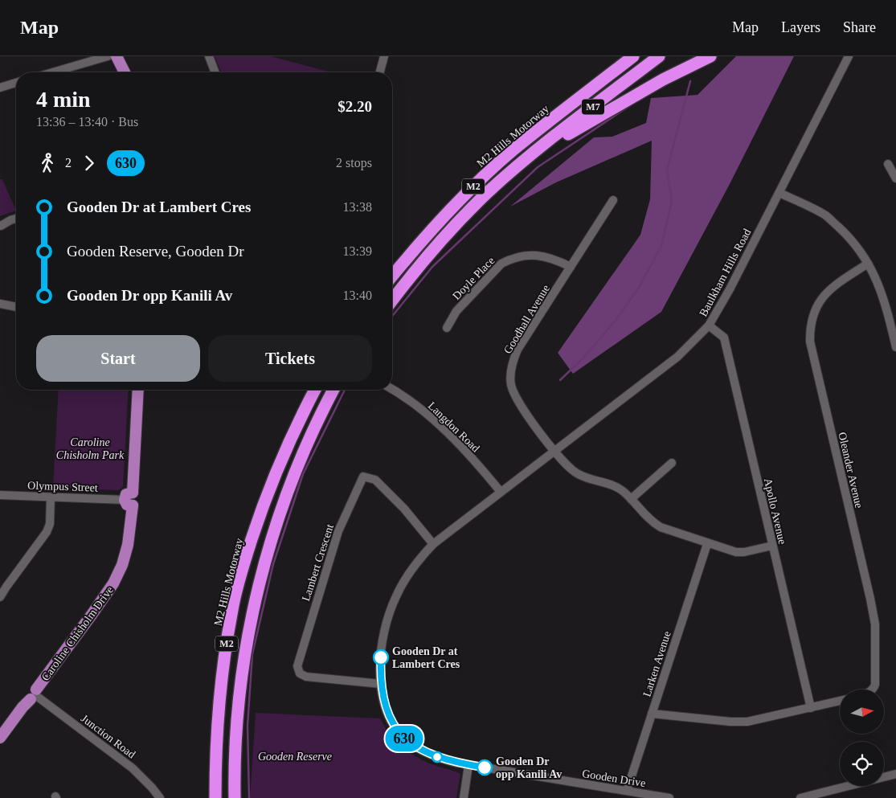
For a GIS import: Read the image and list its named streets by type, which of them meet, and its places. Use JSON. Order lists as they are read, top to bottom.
{
  "streets": {
    "highway": ["M7", "M2 Hills Motorway", "M2"],
    "main road": ["Caroline Chisholm Drive"],
    "street": [
      "Baulkham Hills Road",
      "Doyle Place",
      "Goodhall Avenue",
      "Langdon Road",
      "Oleander Avenue",
      "Olympus Street",
      "Apollo Avenue",
      "Lambert Crescent",
      "Larken Avenue",
      "Junction Road",
      "Gooden Drive"
    ]
  },
  "crossings": [
    ["M7", "M2"],
    ["Baulkham Hills Road", "Goodhall Avenue"],
    ["Baulkham Hills Road", "Langdon Road"],
    ["Baulkham Hills Road", "Apollo Avenue"],
    ["Baulkham Hills Road", "Gooden Drive"],
    ["Doyle Place", "Goodhall Avenue"],
    ["Goodhall Avenue", "Apollo Avenue"],
    ["Goodhall Avenue", "Larken Avenue"],
    ["Langdon Road", "Gooden Drive"],
    ["Olympus Street", "Caroline Chisholm Drive"],
    ["Lambert Crescent", "Gooden Drive"],
    ["Caroline Chisholm Drive", "Junction Road"],
    ["Larken Avenue", "Gooden Drive"]
  ],
  "parks": ["Caroline Chisholm Park", "Gooden Reserve"],
  "places": ["Gooden Dr at Lambert Cres", "Gooden Dr opp Kanili Av"],
  "lines": ["bus line 630"],
  "north": "right",
  "page": {
    "header": "Map",
    "nav": ["Map", "Layers", "Share"],
    "on_map": "630",
    "heading": ["4 min", "13:36 – 13:40 · Bus", "$2.20"],
    "legs": ["2", "630", "2 stops"],
    "list": [
      {
        "name": "Gooden Dr at Lambert Cres",
        "value": "13:38"
      },
      {
        "name": "Gooden Reserve, Gooden Dr",
        "value": "13:39"
      },
      {
        "name": "Gooden Dr opp Kanili Av",
        "value": "13:40"
      }
    ],
    "buttons": ["Start", "Tickets"]
  }
}
